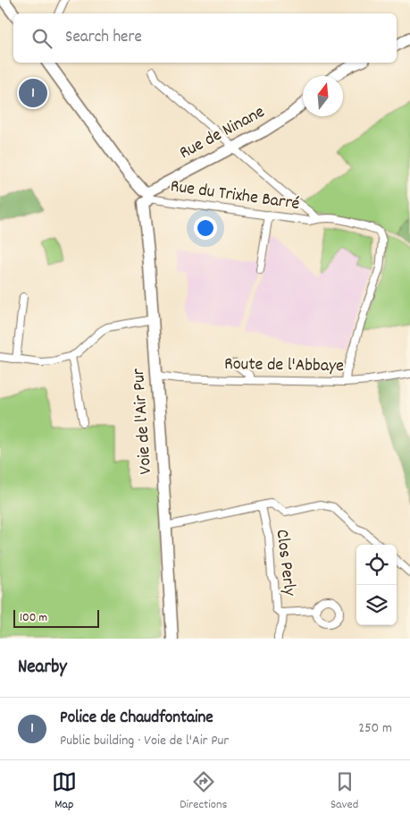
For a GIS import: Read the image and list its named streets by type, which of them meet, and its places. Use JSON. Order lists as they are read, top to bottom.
{
  "streets": {
    "main road": ["Voie de l'Air Pur"],
    "street": [
      "Rue de Ninane",
      "Rue du Trixhe Barré",
      "Route de l'Abbaye",
      "Clos Perly"
    ]
  },
  "crossings": [
    ["Rue de Ninane", "Rue du Trixhe Barré"],
    ["Rue de Ninane", "Voie de l'Air Pur"],
    ["Rue du Trixhe Barré", "Route de l'Abbaye"],
    ["Rue du Trixhe Barré", "Voie de l'Air Pur"],
    ["Route de l'Abbaye", "Voie de l'Air Pur"],
    ["Voie de l'Air Pur", "Clos Perly"]
  ],
  "scale_bar": "100 m",
  "north": "top",
  "page": {
    "search": "Search here",
    "pins": "1",
    "scale": "100 m",
    "heading": "Nearby",
    "list": [
      {
        "mark": "1",
        "name": "Police de Chaudfontaine",
        "note": "Public building · Voie de l'Air Pur",
        "value": "250 m"
      }
    ],
    "nav": ["Map", "Directions", "Saved"]
  }
}
